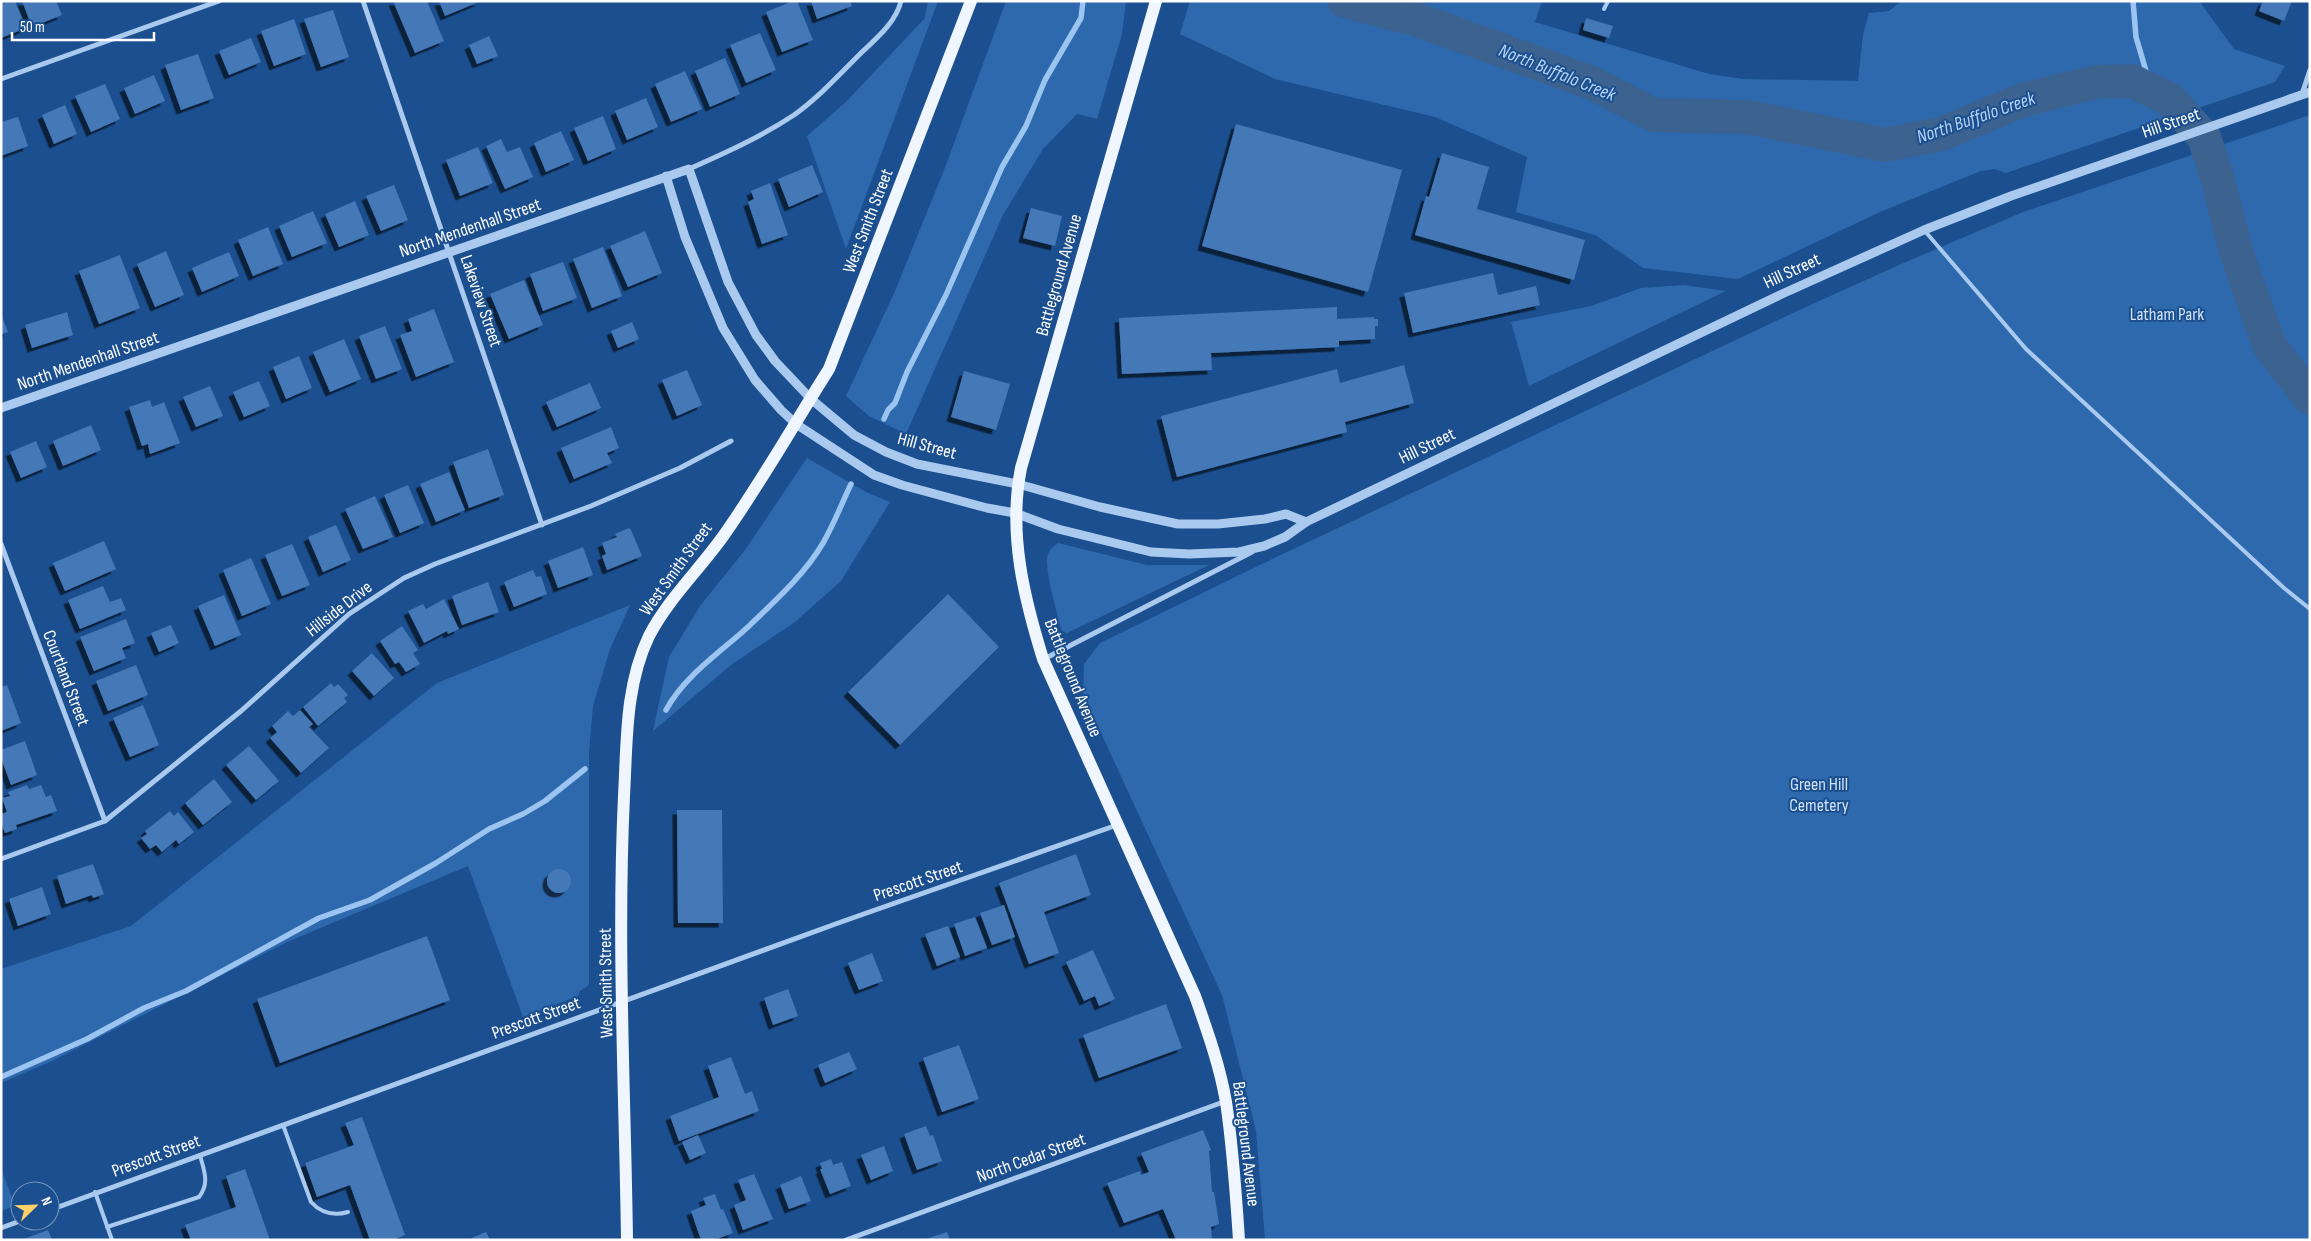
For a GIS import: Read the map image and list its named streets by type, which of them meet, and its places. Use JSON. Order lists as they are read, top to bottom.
{
  "streets": {
    "main road": ["West Smith Street", "Battleground Avenue"],
    "street": [
      "Hill Street",
      "North Mendenhall Street",
      "Lakeview Street",
      "Hillside Drive",
      "Courtland Street",
      "Prescott Street",
      "North Cedar Street"
    ]
  },
  "crossings": [
    ["Hill Street", "West Smith Street"],
    ["Hill Street", "North Mendenhall Street"],
    ["Hill Street", "Battleground Avenue"],
    ["West Smith Street", "Prescott Street"],
    ["North Mendenhall Street", "Lakeview Street"],
    ["Battleground Avenue", "Prescott Street"],
    ["Battleground Avenue", "North Cedar Street"],
    ["Lakeview Street", "Hillside Drive"],
    ["Hillside Drive", "Courtland Street"]
  ],
  "water": ["North Buffalo Creek"],
  "parks": ["Latham Park", "Green Hill Cemetery"],
  "scale_bar": "50 m",
  "north": "top right"
}
